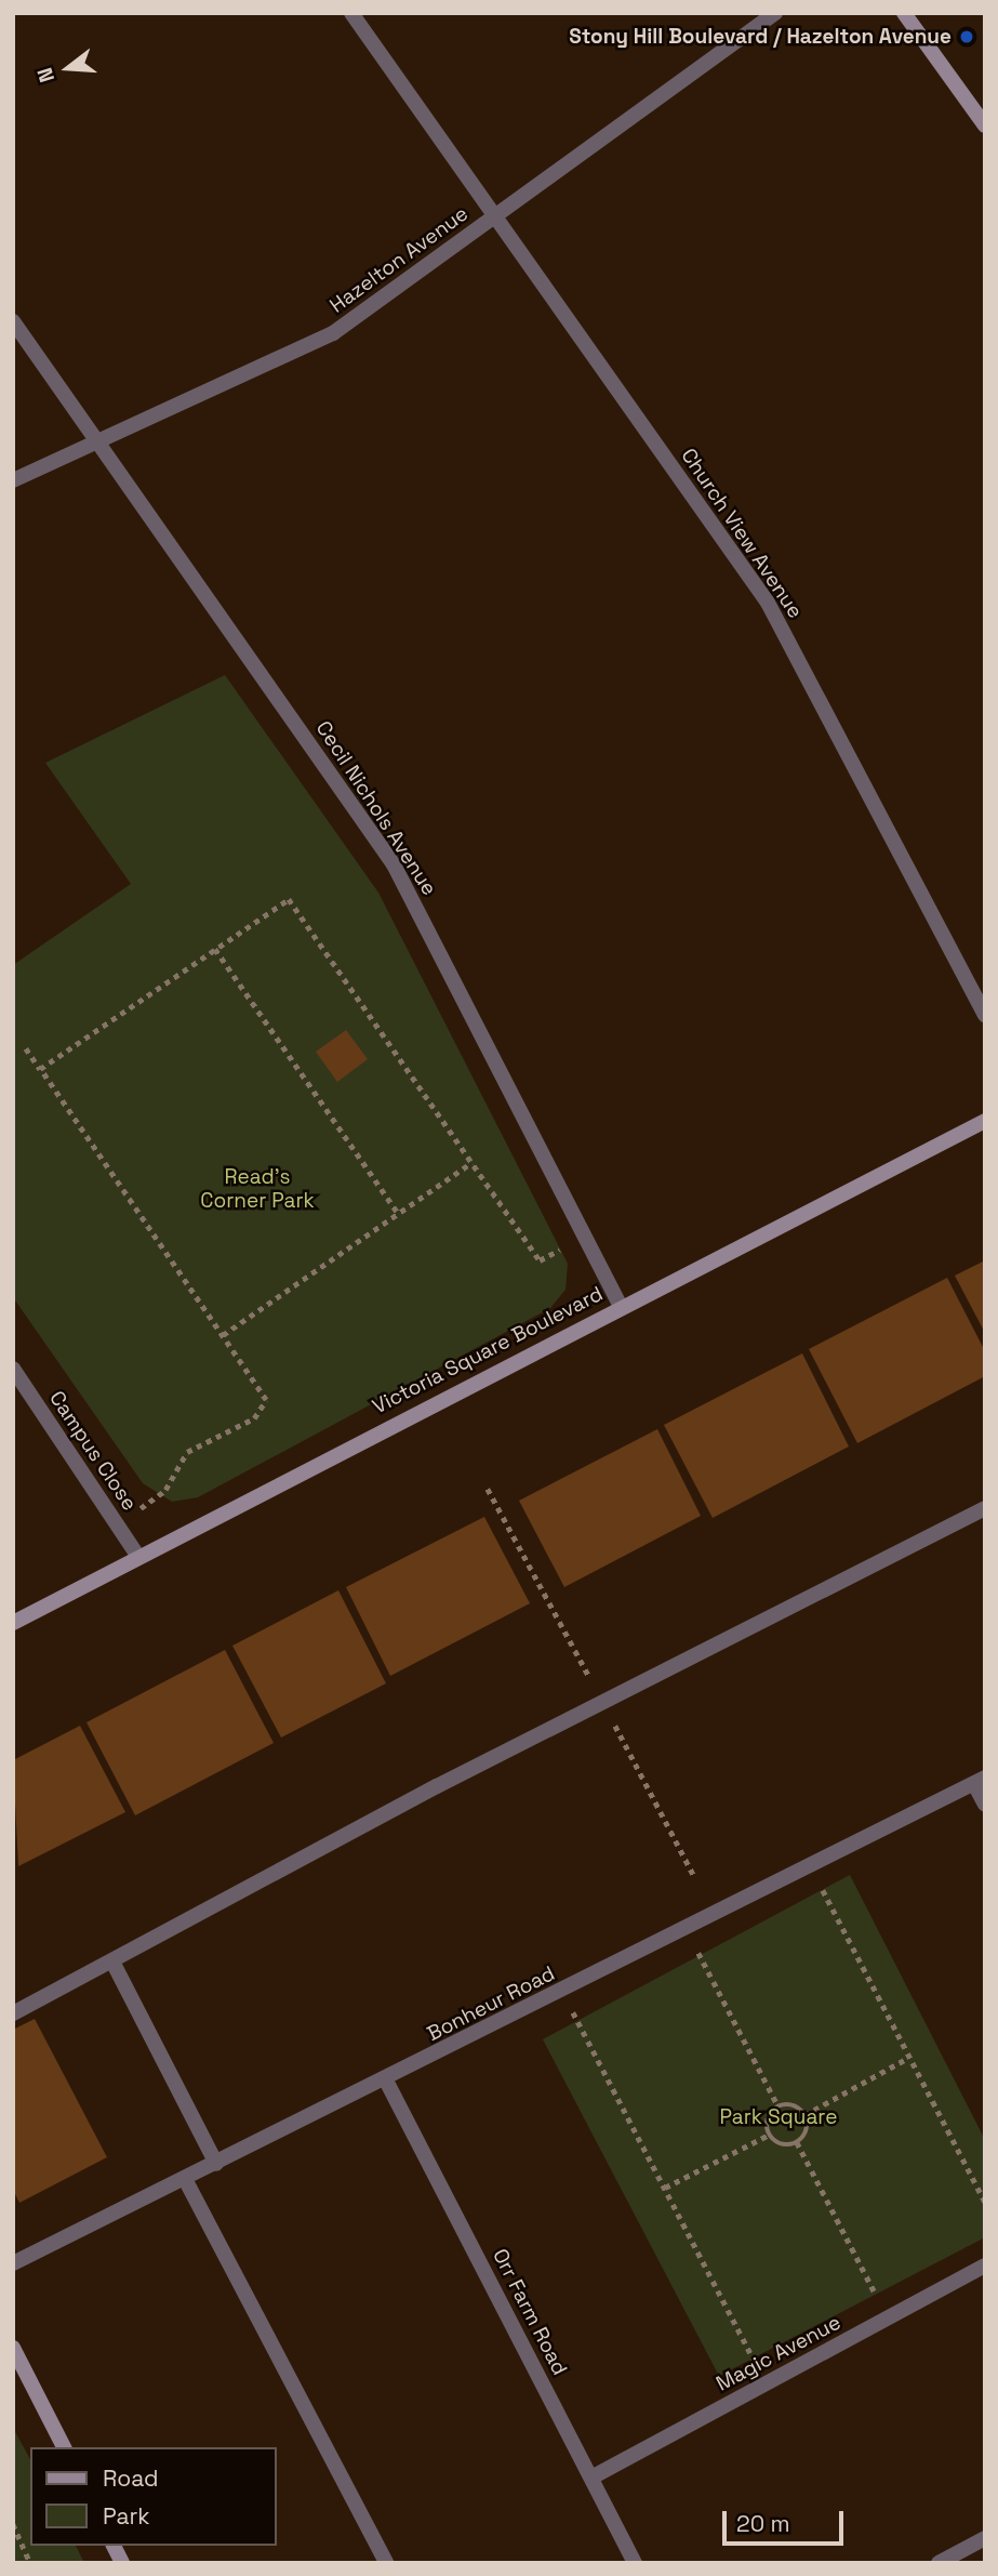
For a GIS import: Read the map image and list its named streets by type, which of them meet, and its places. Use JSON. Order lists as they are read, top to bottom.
{
  "streets": {
    "street": [
      "Hazelton Avenue",
      "Church View Avenue",
      "Cecil Nichols Avenue",
      "Victoria Square Boulevard",
      "Campus Close",
      "Bonheur Road",
      "Orr Farm Road",
      "Magic Avenue"
    ]
  },
  "crossings": [
    ["Hazelton Avenue", "Church View Avenue"],
    ["Hazelton Avenue", "Cecil Nichols Avenue"],
    ["Cecil Nichols Avenue", "Victoria Square Boulevard"],
    ["Victoria Square Boulevard", "Campus Close"],
    ["Bonheur Road", "Orr Farm Road"],
    ["Orr Farm Road", "Magic Avenue"]
  ],
  "parks": ["Read's Corner Park", "Park Square"],
  "places": ["Stony Hill Boulevard / Hazelton Avenue"],
  "legend": ["Road", "Park"],
  "scale_bar": "20 m",
  "north": "left"
}
